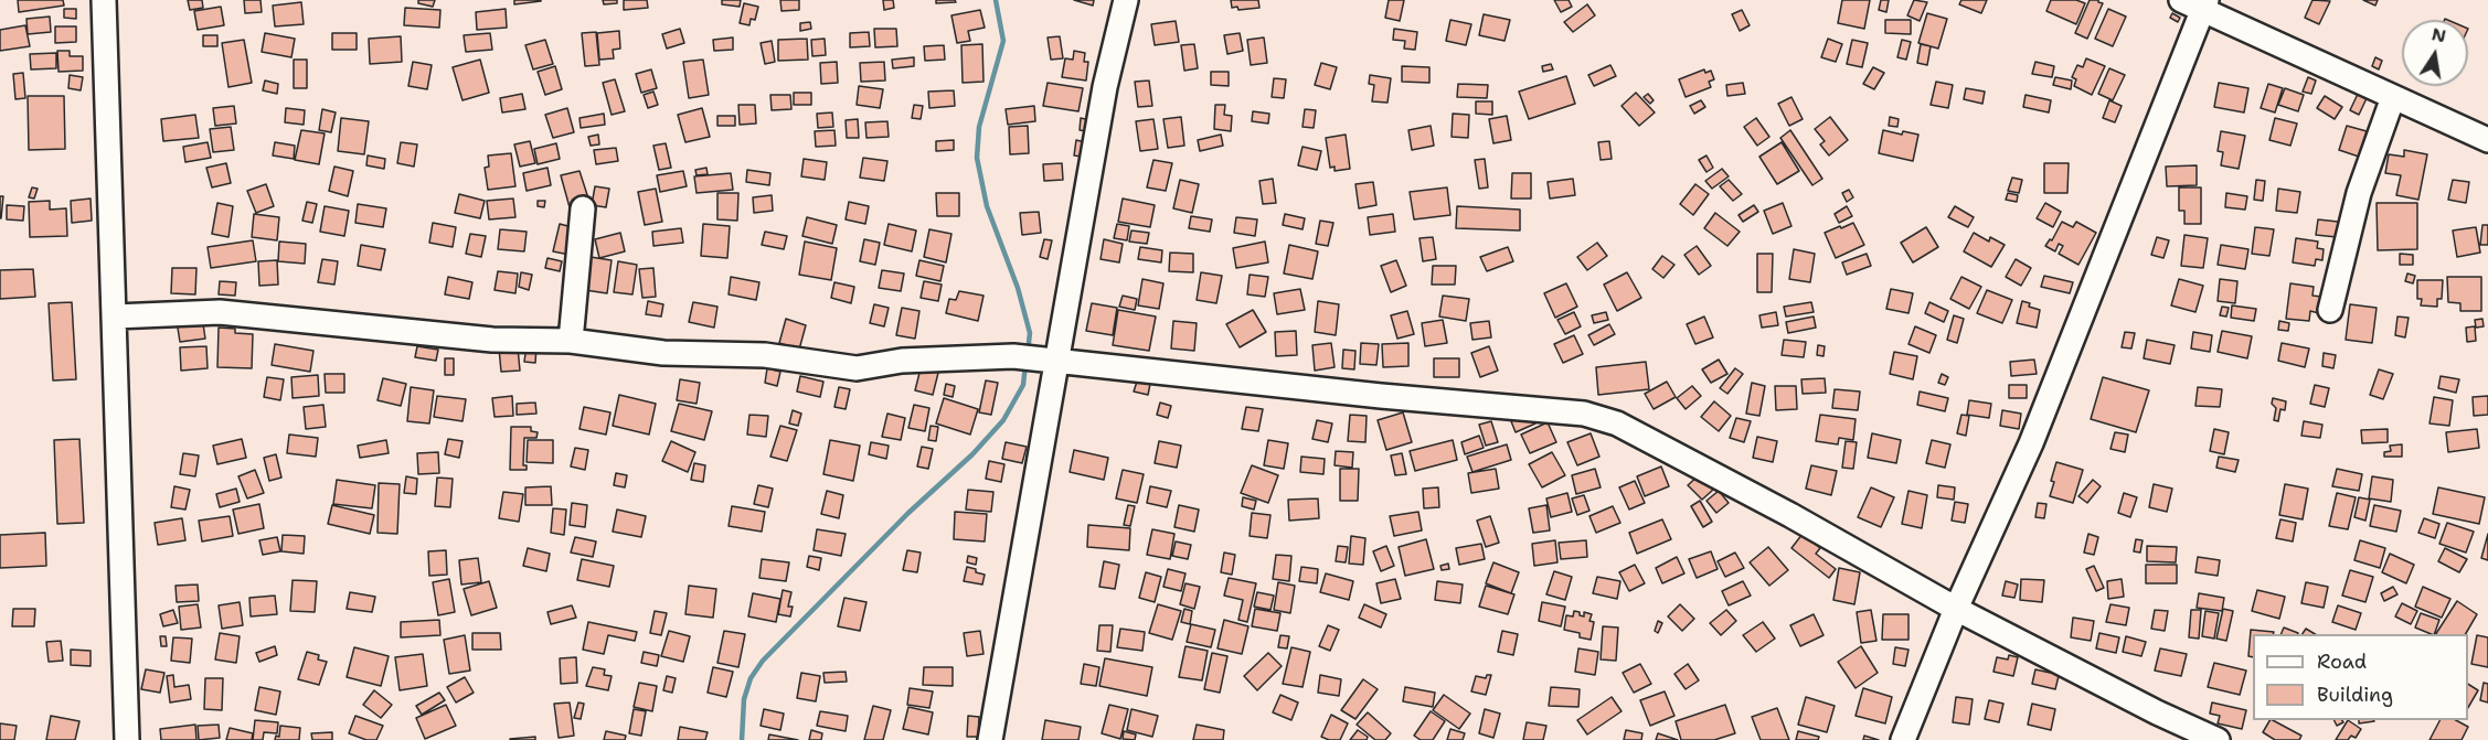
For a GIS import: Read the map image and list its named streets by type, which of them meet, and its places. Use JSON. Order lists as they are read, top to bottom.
{
  "legend": ["Road", "Building"],
  "north": "top"
}
